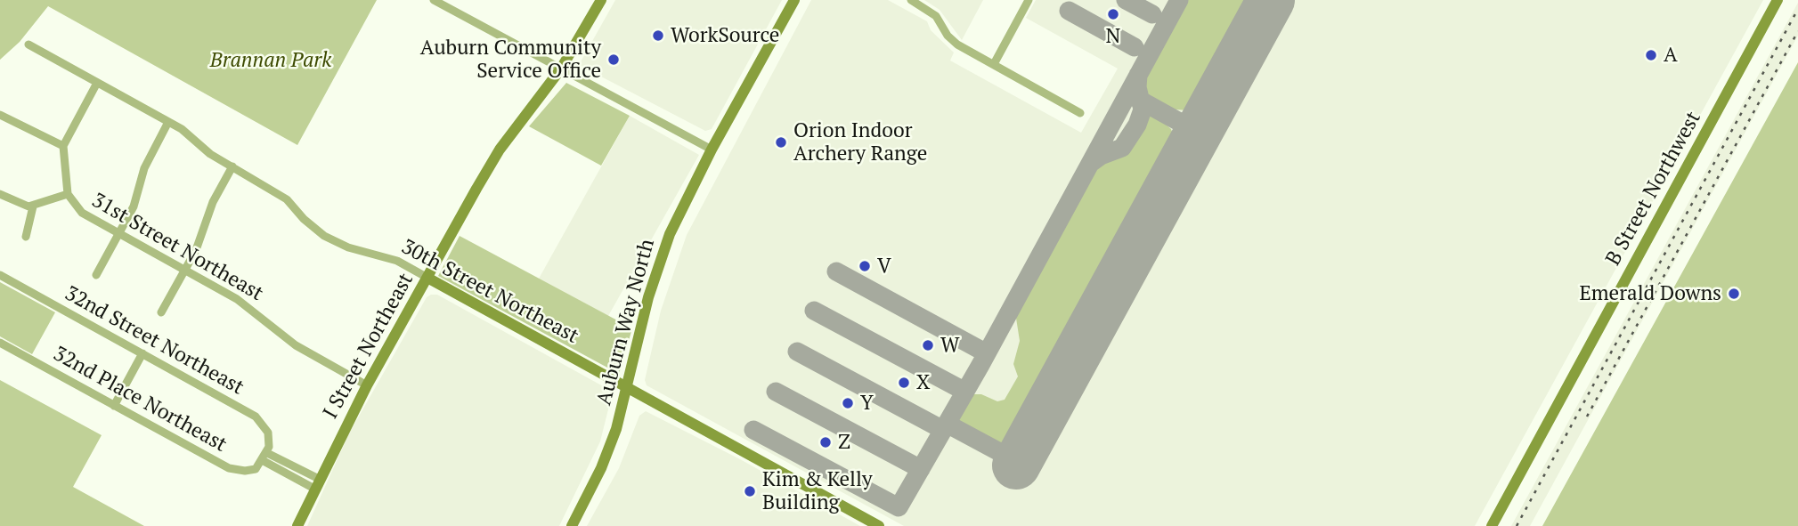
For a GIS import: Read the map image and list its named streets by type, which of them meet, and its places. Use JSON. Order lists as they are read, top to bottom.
{
  "streets": {
    "street": [
      "B Street Northwest",
      "31st Street Northeast",
      "30th Street Northeast",
      "Auburn Way North",
      "32nd Street Northeast",
      "I Street Northeast",
      "32nd Place Northeast"
    ]
  },
  "crossings": [
    ["31st Street Northeast", "I Street Northeast"],
    ["30th Street Northeast", "Auburn Way North"],
    ["30th Street Northeast", "I Street Northeast"],
    ["32nd Street Northeast", "32nd Place Northeast"]
  ],
  "parks": ["Brannan Park"],
  "places": [
    "N",
    "WorkSource",
    "A",
    "Auburn Community Service Office",
    "Orion Indoor Archery Range",
    "V",
    "Emerald Downs",
    "W",
    "X",
    "Y",
    "Z",
    "Kim & Kelly Building"
  ]
}
